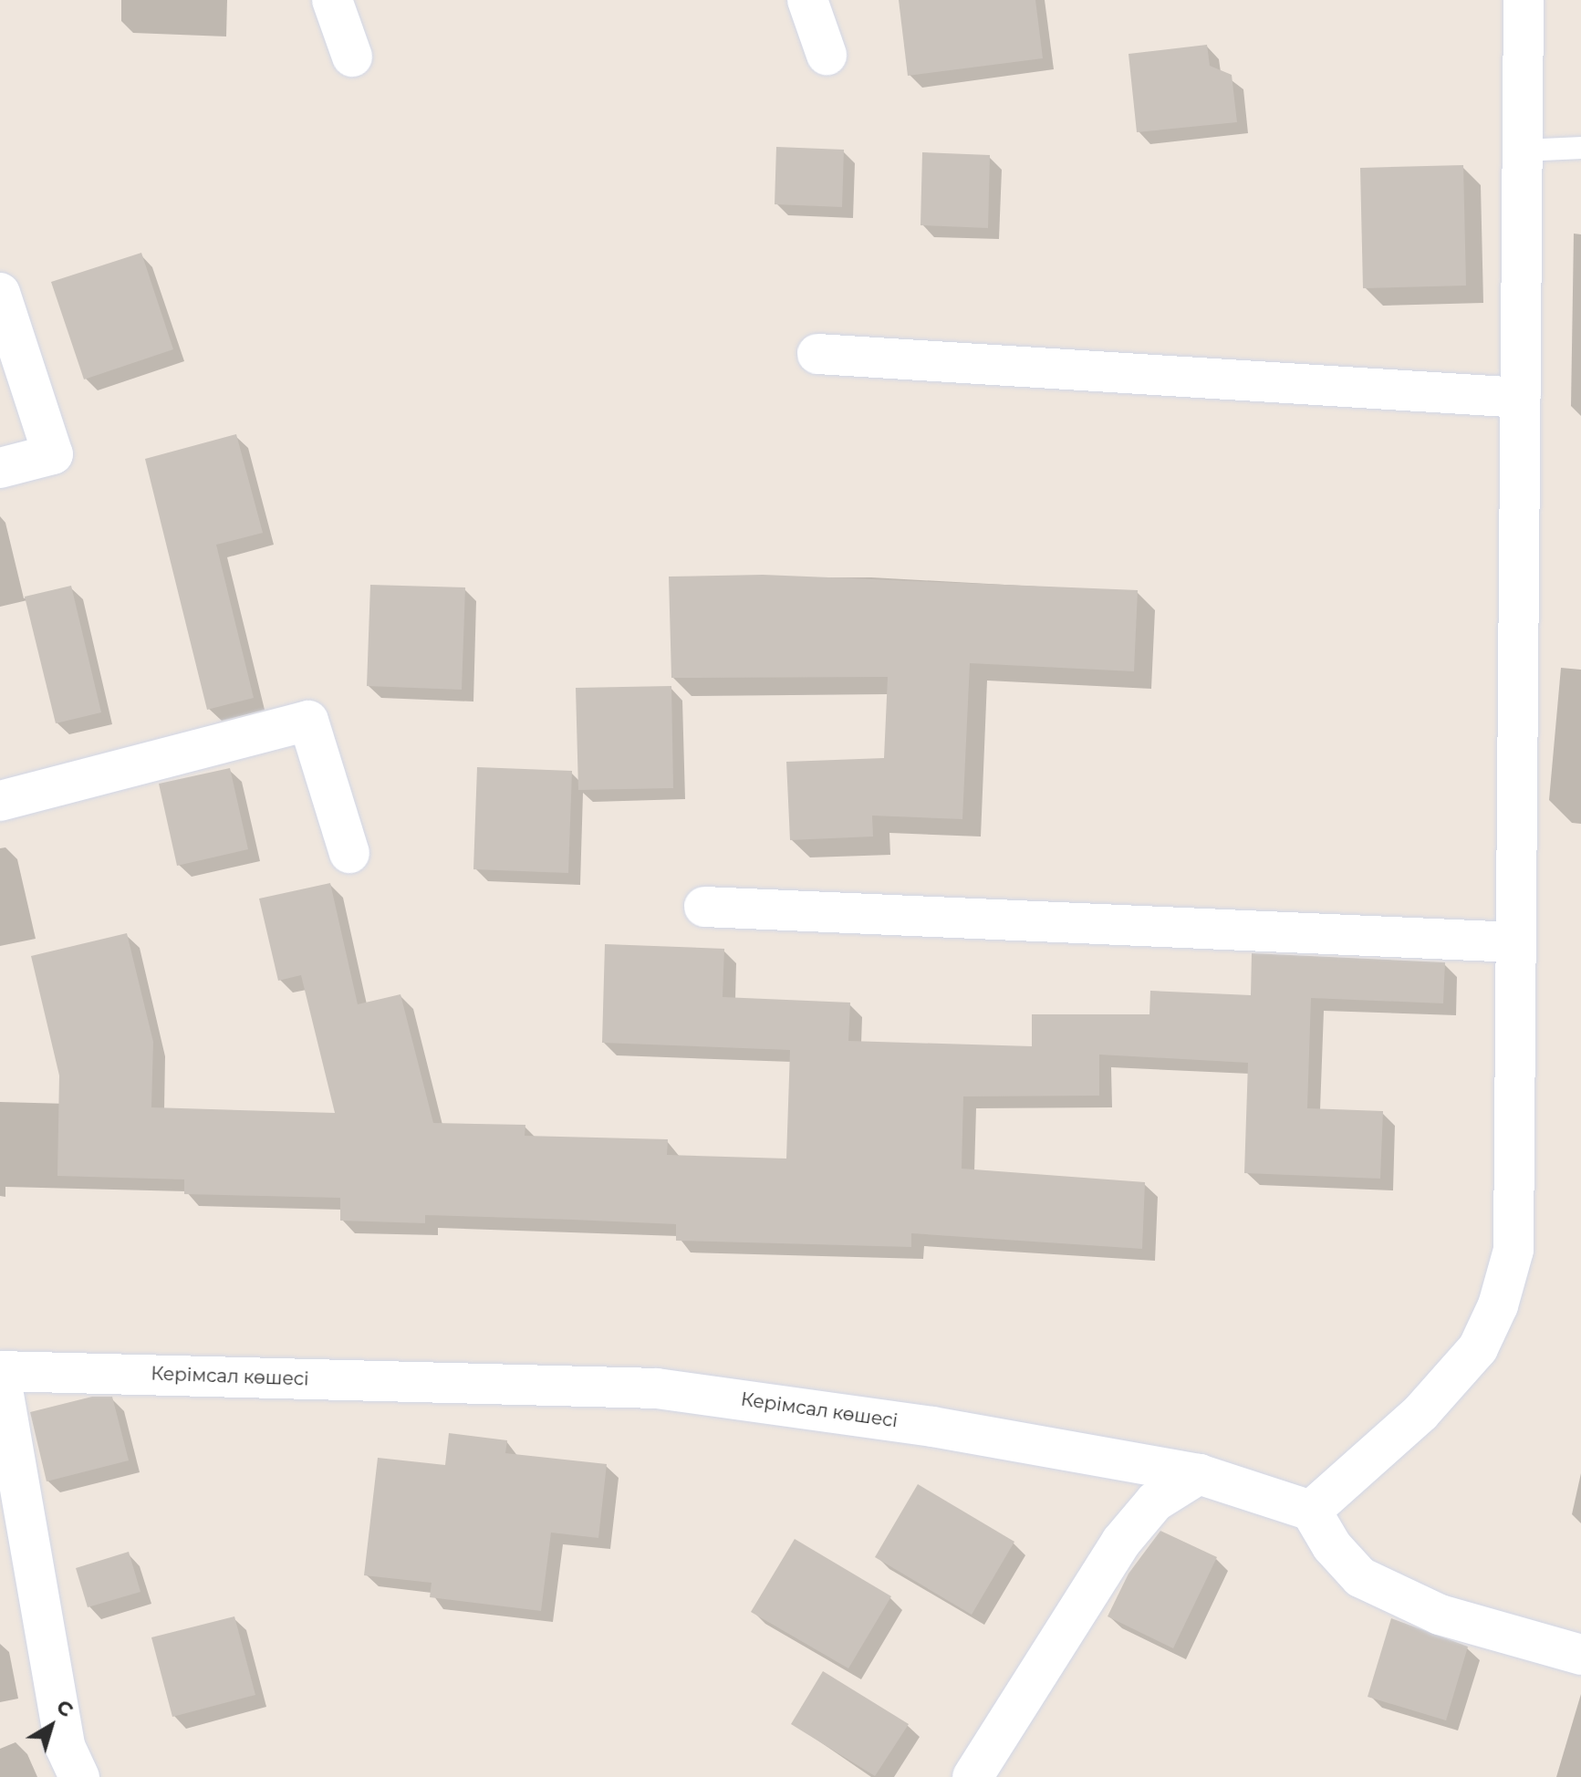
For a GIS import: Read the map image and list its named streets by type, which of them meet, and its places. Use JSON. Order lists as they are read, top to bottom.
{
  "streets": {
    "street": ["Керімсал көшесі"]
  },
  "north": "top right"
}
